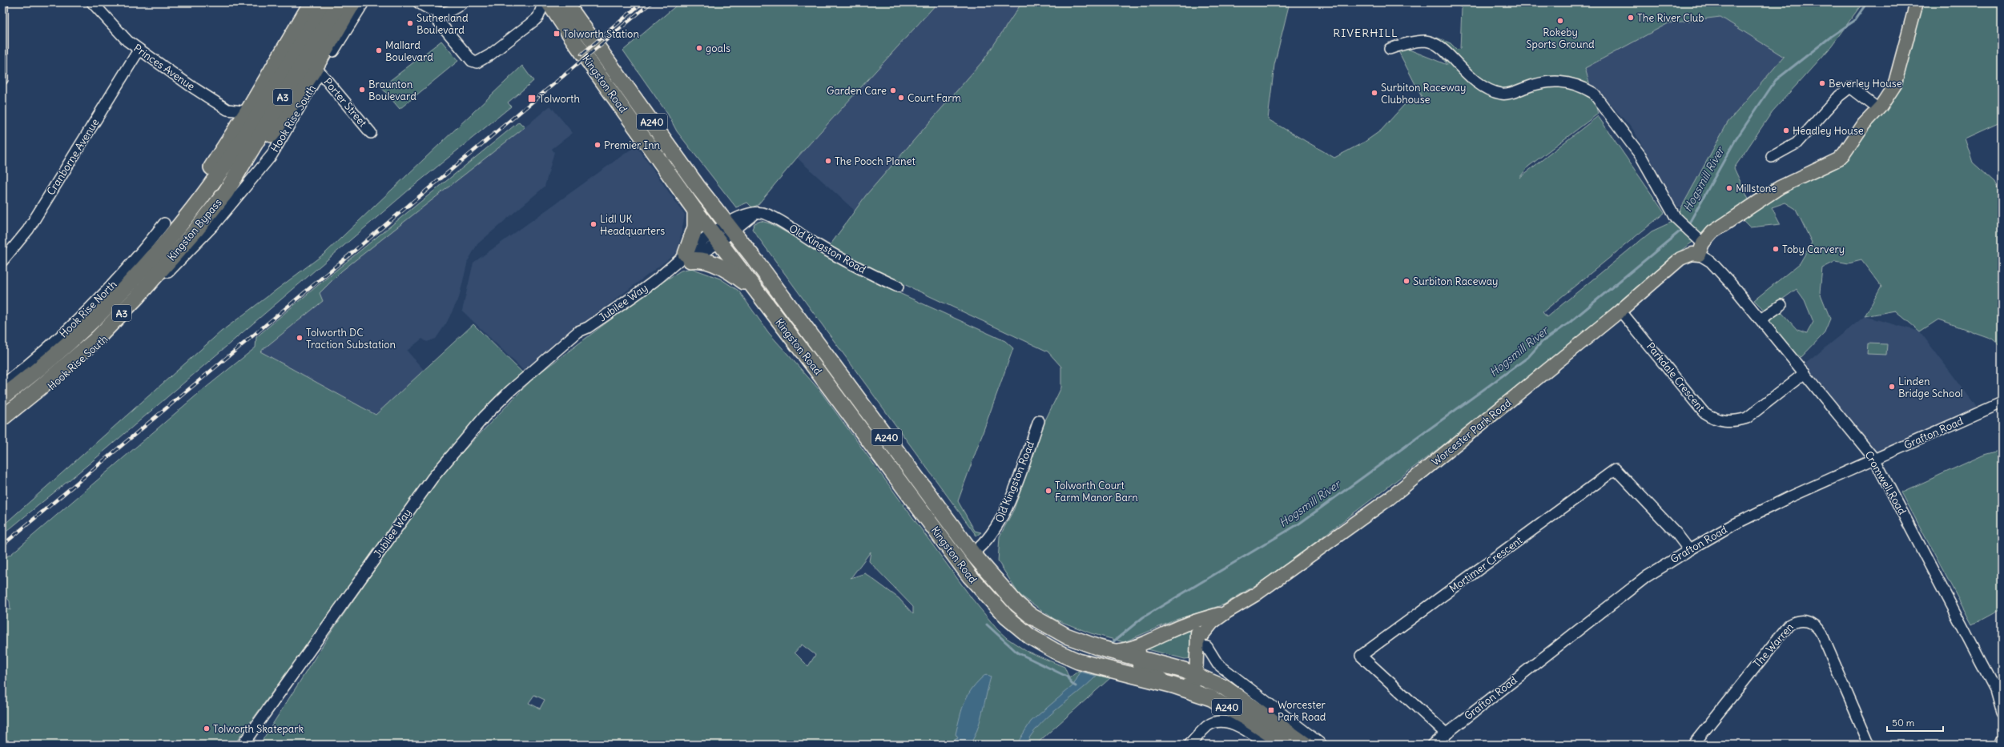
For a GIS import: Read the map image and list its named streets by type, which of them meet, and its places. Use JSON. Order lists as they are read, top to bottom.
{
  "streets": {
    "highway": [
      "Kingston Road",
      "A3",
      "A240",
      "Kingston Bypass"
    ],
    "main road": ["Worcester Park Road"],
    "street": [
      "Princes Avenue",
      "Porter Street",
      "Hook Rise South",
      "Cranborne Avenue",
      "Old Kingston Road",
      "Jubilee Way",
      "Hook Rise North",
      "Parkdale Crescent",
      "Grafton Road",
      "Cromwell Road",
      "Mortimer Crescent",
      "The Warren"
    ]
  },
  "crossings": [
    ["Princes Avenue", "Cranborne Avenue"],
    ["Kingston Road", "A240"],
    ["Kingston Road", "Old Kingston Road"],
    ["Kingston Road", "Jubilee Way"],
    ["Porter Street", "Hook Rise South"],
    ["Old Kingston Road", "Jubilee Way"],
    ["Parkdale Crescent", "Worcester Park Road"],
    ["Parkdale Crescent", "Cromwell Road"],
    ["Worcester Park Road", "Cromwell Road"],
    ["Grafton Road", "Cromwell Road"],
    ["Grafton Road", "Mortimer Crescent"]
  ],
  "districts": ["RIVERHILL"],
  "water": ["Hogsmill River"],
  "places": {
    "other": [
      "The River Club",
      "Rokeby Sports Ground",
      "Sutherland Boulevard",
      "goals",
      "Mallard Boulevard",
      "Beverley House",
      "Braunton Boulevard",
      "Garden Care",
      "Surbiton Raceway Clubhouse",
      "Court Farm",
      "Headley House",
      "Premier Inn",
      "The Pooch Planet",
      "Millstone",
      "Lidl UK Headquarters",
      "Toby Carvery",
      "Surbiton Raceway",
      "Tolworth DC Traction Substation",
      "Linden Bridge School",
      "Tolworth Court Farm Manor Barn",
      "Tolworth Skatepark"
    ],
    "transit": ["Tolworth Station", "Tolworth", "Worcester Park Road"]
  },
  "scale_bar": "50 m"
}
